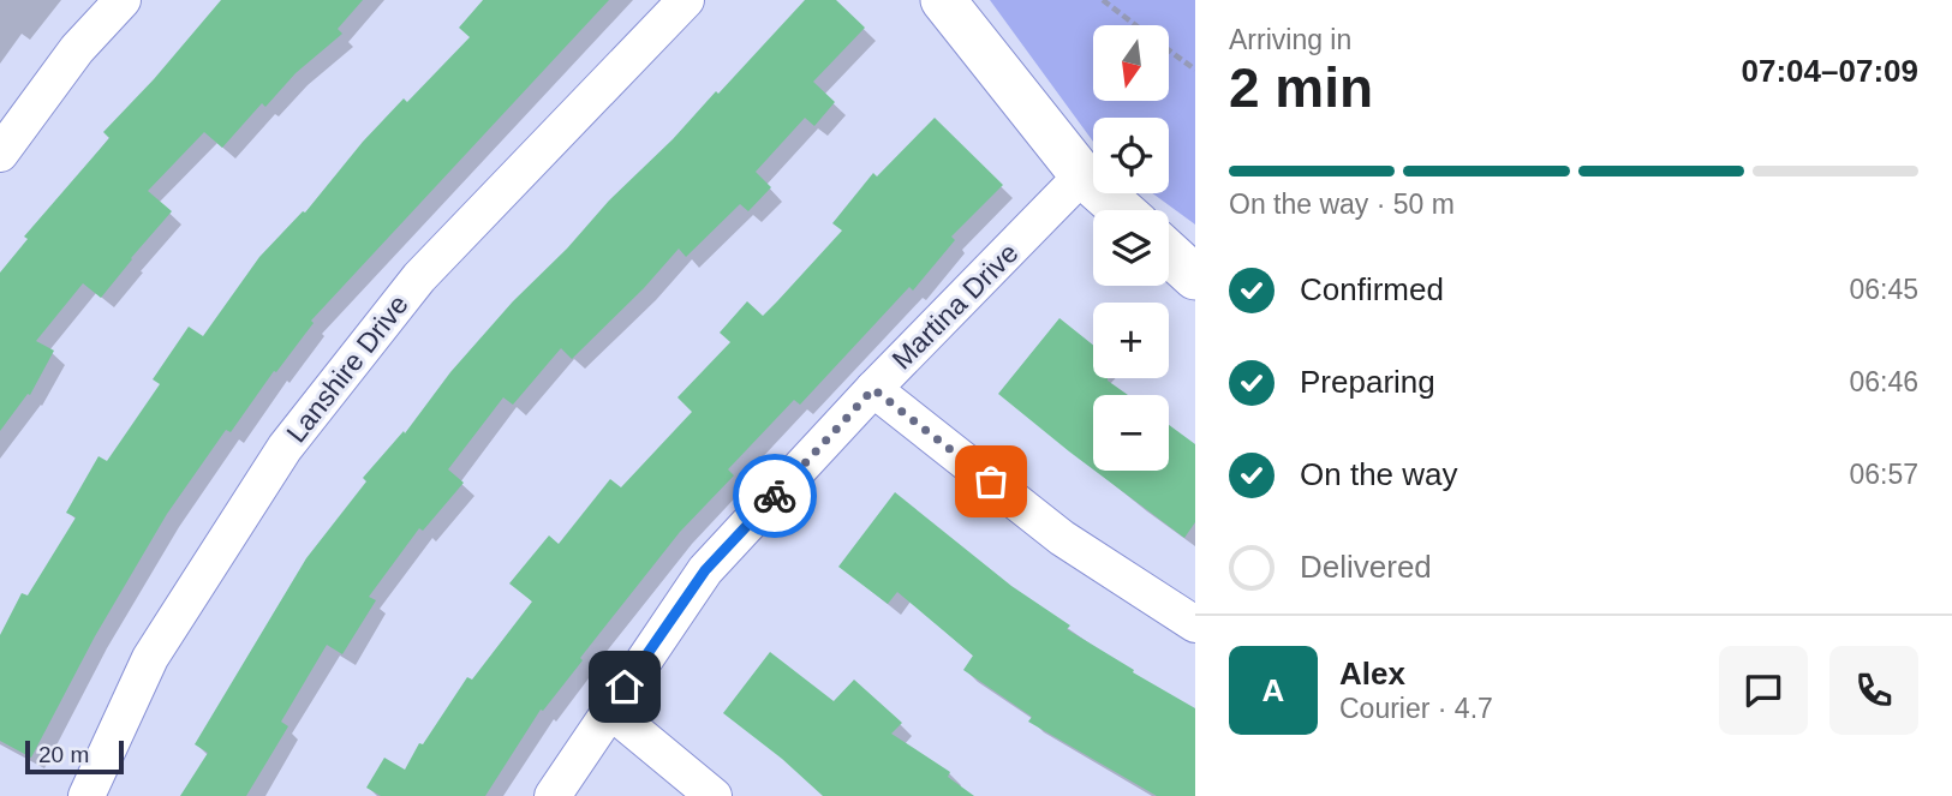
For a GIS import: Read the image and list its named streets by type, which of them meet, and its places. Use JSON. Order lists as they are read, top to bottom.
{
  "streets": {
    "street": ["Martina Drive", "Lanshire Drive"]
  },
  "scale_bar": "20 m",
  "north": "bottom",
  "page": {
    "heading": ["2 min", "Arriving in", "07:04–07:09"],
    "panel": ["Alex", "Courier · 4.7"],
    "map_buttons": ["+", "−"],
    "bar": "On the way · 50 m",
    "list": [
      ["Confirmed", "06:45"],
      ["Preparing", "06:46"],
      ["On the way", "06:57"],
      "Delivered"
    ],
    "round": "A",
    "scale": "20 m"
  }
}
